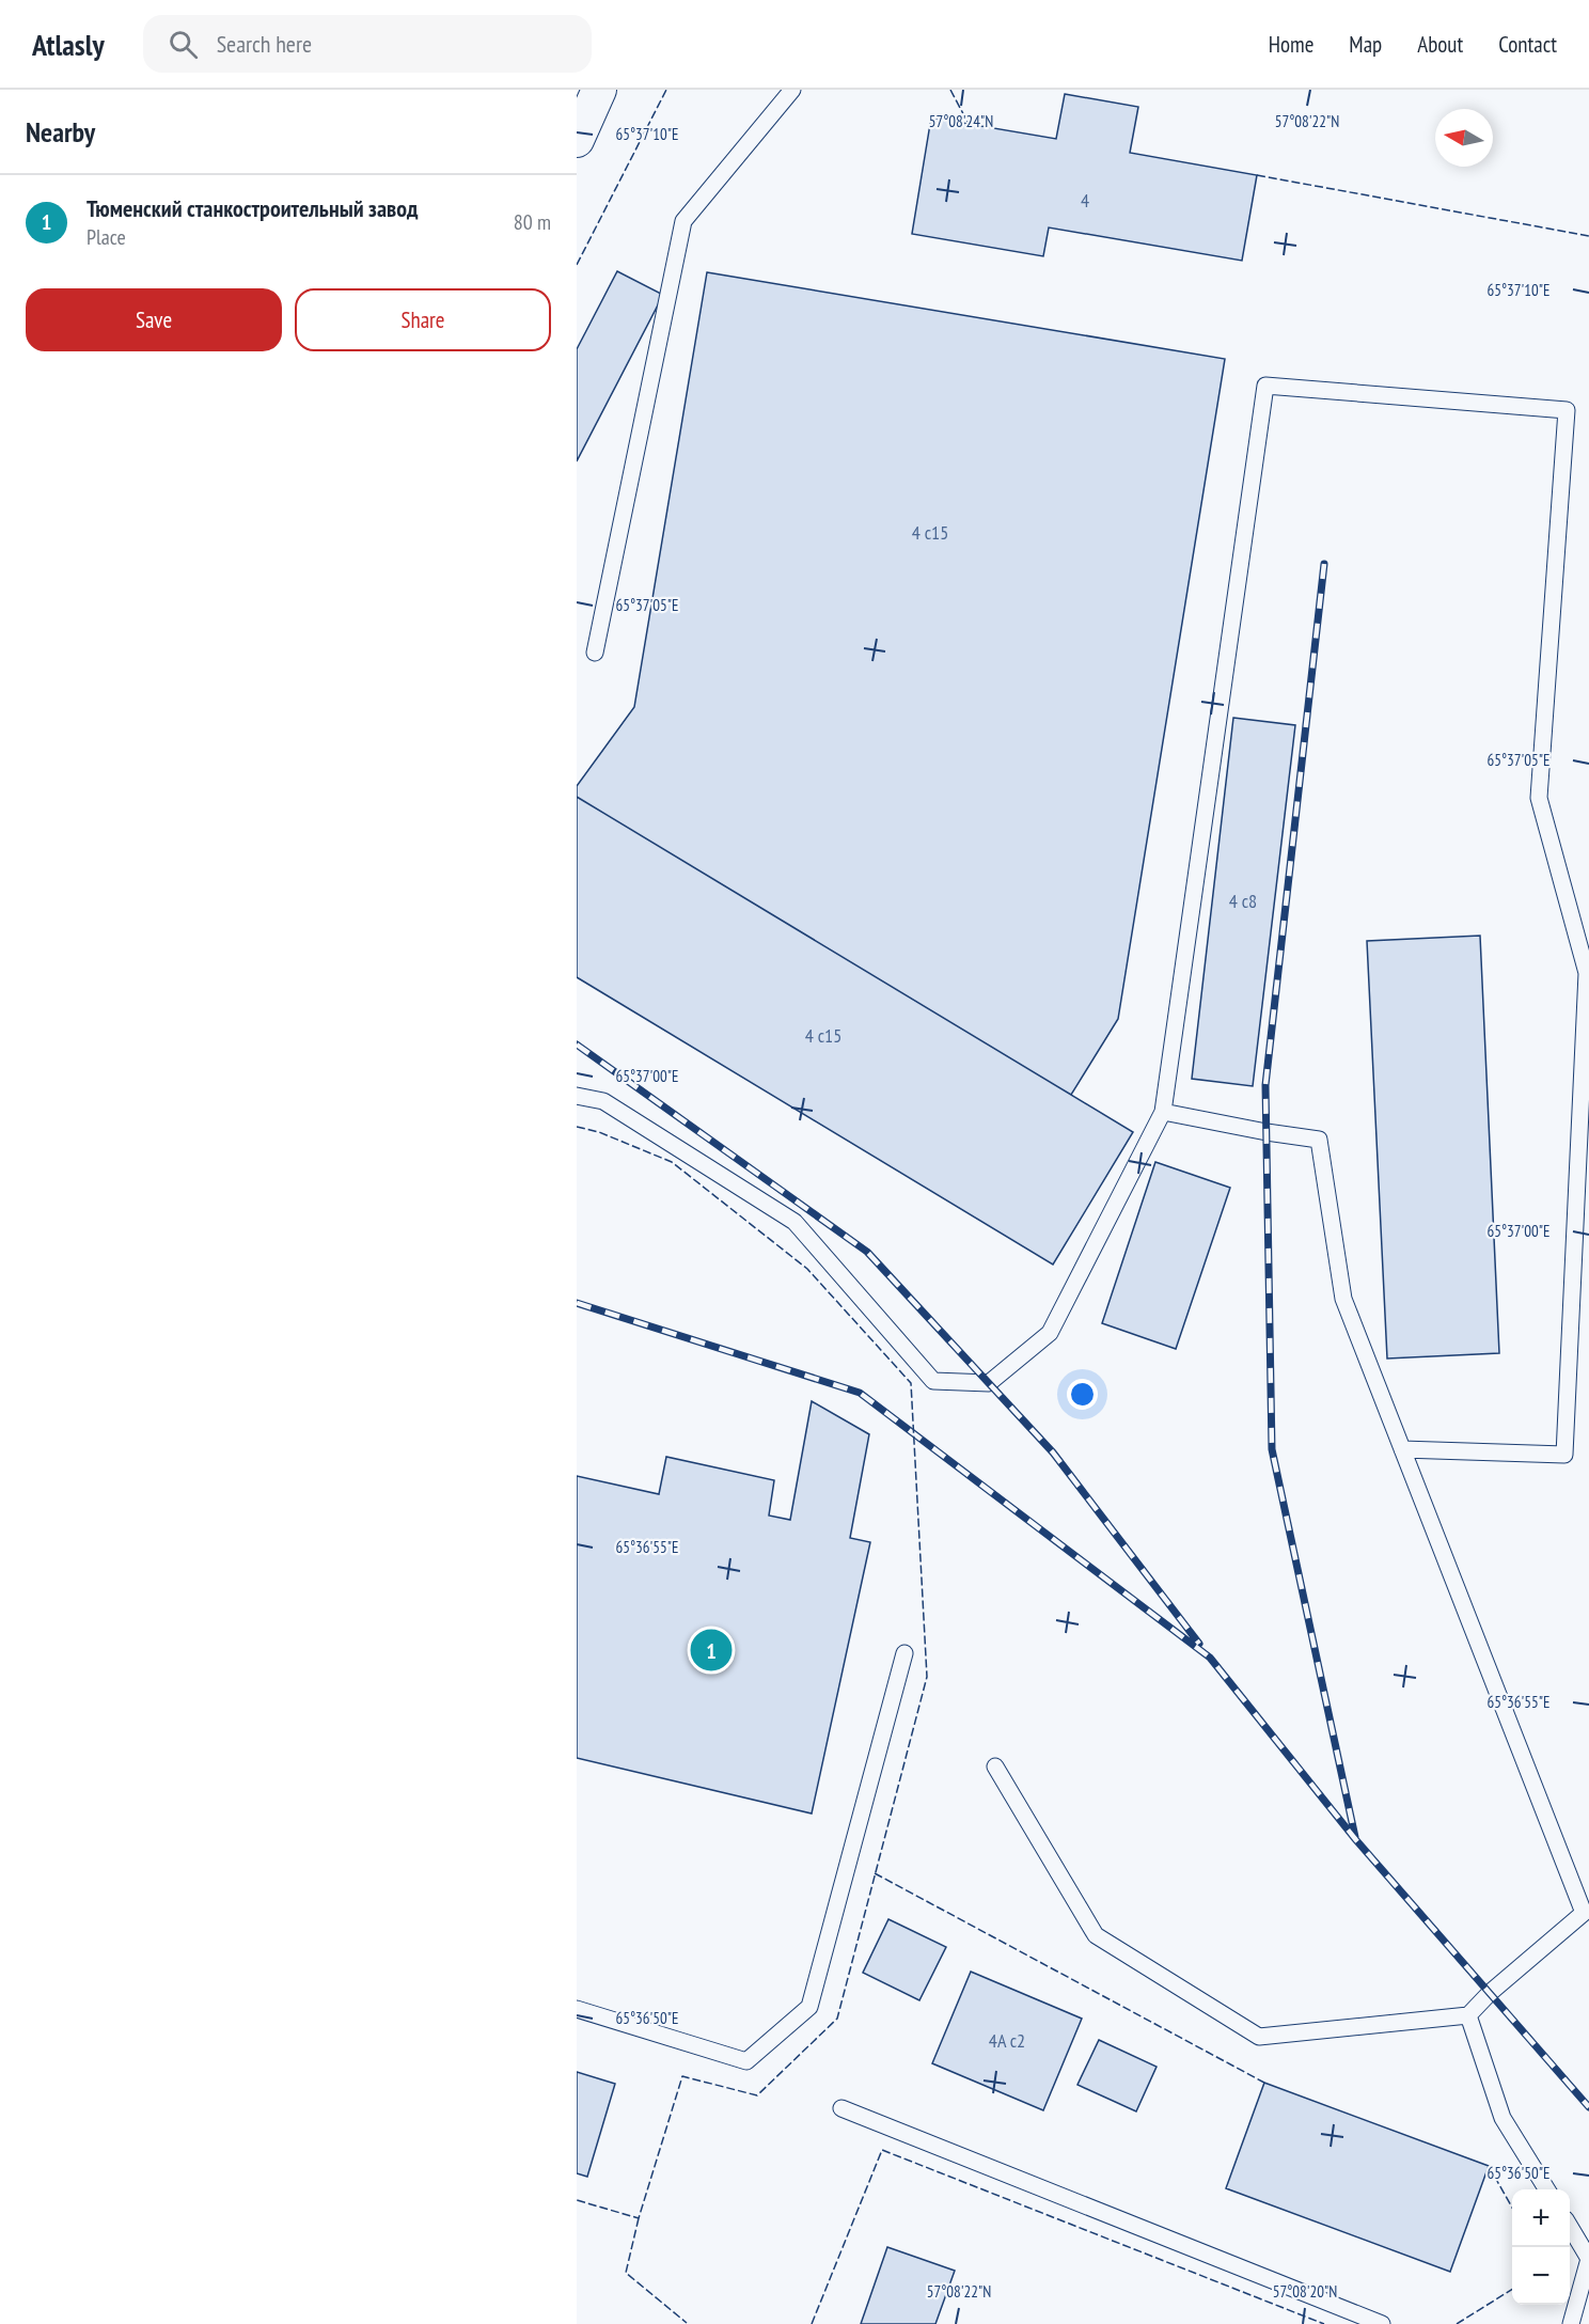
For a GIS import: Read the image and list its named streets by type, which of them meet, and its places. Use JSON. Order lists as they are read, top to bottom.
{
  "house_numbers": [
    "4",
    "4 с15",
    "4 с8",
    "4 с15",
    "4А с2"
  ],
  "north": "left",
  "page": {
    "header": "Atlasly",
    "search": "Search here",
    "nav": [
      "Home",
      "Map",
      "About",
      "Contact"
    ],
    "heading": "Nearby",
    "list": [
      {
        "mark": "1",
        "name": "Тюменский станкостроительный завод",
        "note": "Place",
        "value": "80 m"
      }
    ],
    "buttons": ["Save", "Share"],
    "pins": "1",
    "map_buttons": ["+", "−"]
  },
  "coordinates": [
    "57°08'24\"N",
    "57°08'22\"N",
    "65°37'10\"E",
    "65°37'05\"E",
    "65°37'00\"E",
    "65°36'55\"E",
    "65°36'50\"E",
    "57°08'20\"N"
  ]
}
